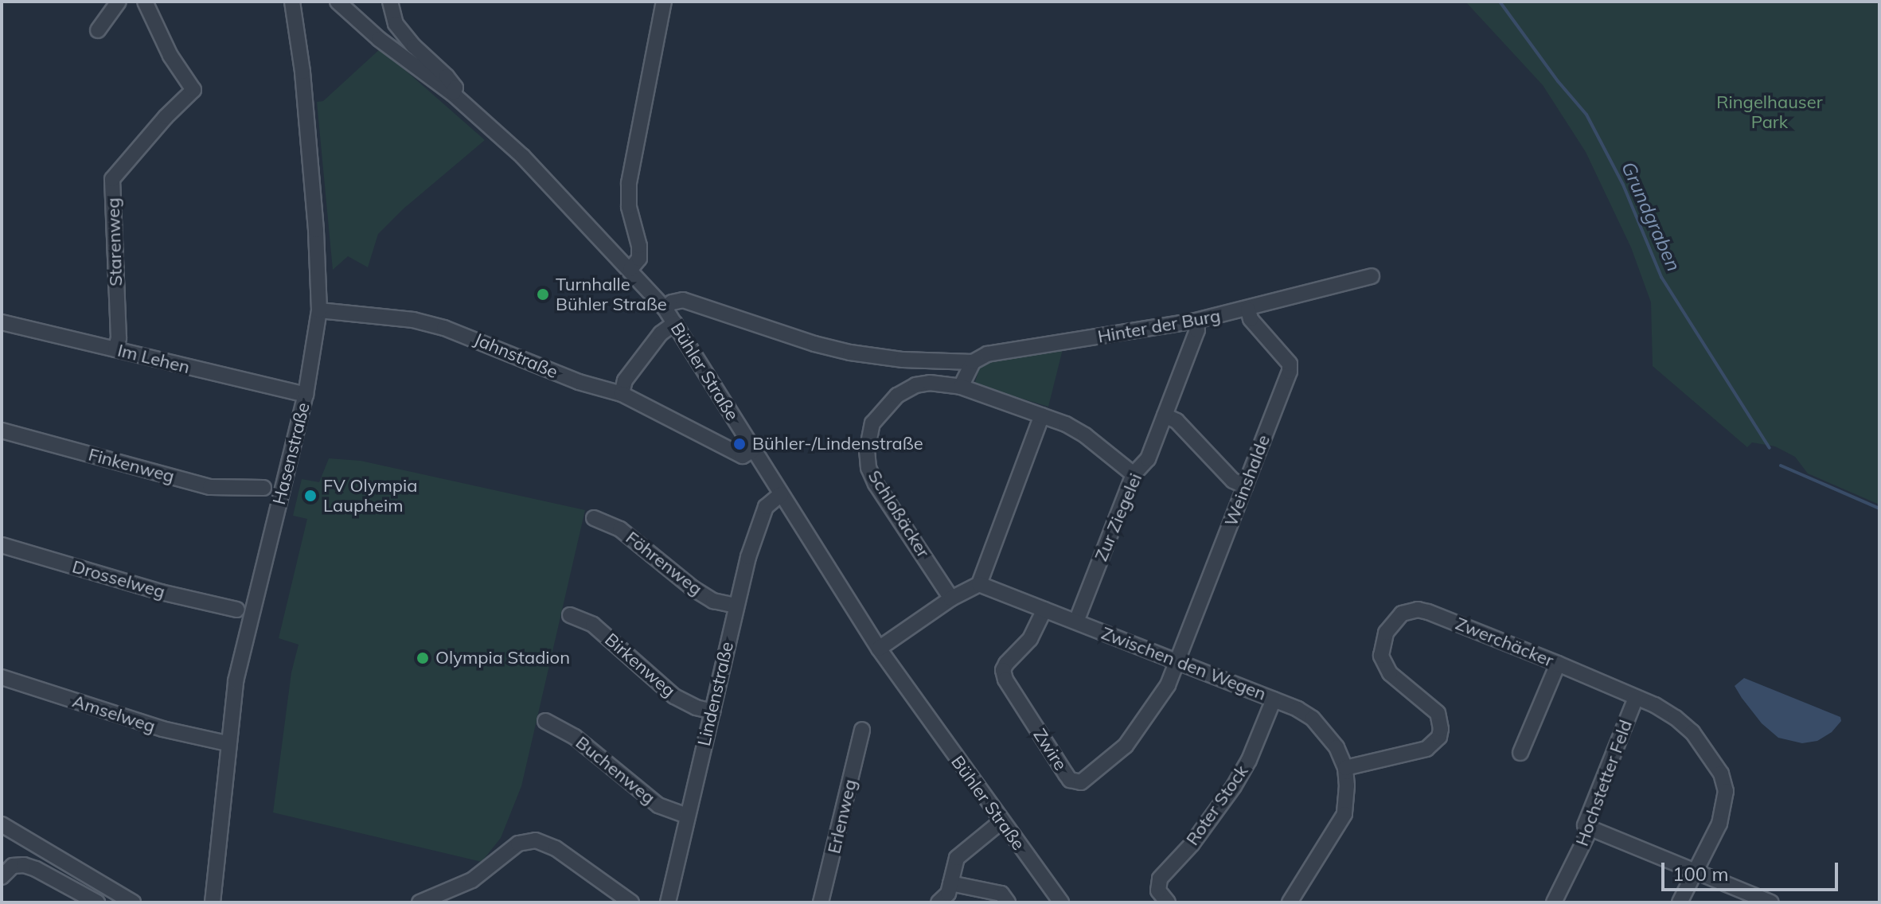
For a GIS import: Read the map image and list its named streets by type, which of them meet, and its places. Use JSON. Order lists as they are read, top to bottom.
{
  "streets": {
    "street": [
      "Starenweg",
      "Hinter der Burg",
      "Jahnstraße",
      "Im Lehen",
      "Bühler Straße",
      "Hasenstraße",
      "Finkenweg",
      "Weinshalde",
      "Schloßäcker",
      "Zur Ziegelei",
      "Föhrenweg",
      "Drosselweg",
      "Zwerchäcker",
      "Zwischen den Wegen",
      "Birkenweg",
      "Lindenstraße",
      "Amselweg",
      "Zwire",
      "Buchenweg",
      "Hochstetter Feld",
      "Roter Stock",
      "Erlenweg"
    ]
  },
  "crossings": [
    ["Starenweg", "Im Lehen"],
    ["Hinter der Burg", "Weinshalde"],
    ["Hinter der Burg", "Zur Ziegelei"],
    ["Jahnstraße", "Bühler Straße"],
    ["Jahnstraße", "Hasenstraße"],
    ["Im Lehen", "Hasenstraße"],
    ["Bühler Straße", "Lindenstraße"],
    ["Hasenstraße", "Amselweg"],
    ["Weinshalde", "Zwischen den Wegen"],
    ["Weinshalde", "Zwire"],
    ["Zur Ziegelei", "Zwischen den Wegen"],
    ["Föhrenweg", "Lindenstraße"],
    ["Zwerchäcker", "Zwischen den Wegen"],
    ["Zwerchäcker", "Hochstetter Feld"],
    ["Zwischen den Wegen", "Zwire"],
    ["Zwischen den Wegen", "Roter Stock"],
    ["Birkenweg", "Lindenstraße"],
    ["Lindenstraße", "Buchenweg"]
  ],
  "water": ["Grundgraben"],
  "parks": ["Ringelhauser Park"],
  "places": [
    "Turnhalle Bühler Straße",
    "Bühler-/Lindenstraße",
    "FV Olympia Laupheim",
    "Olympia Stadion"
  ],
  "scale_bar": "100 m"
}
